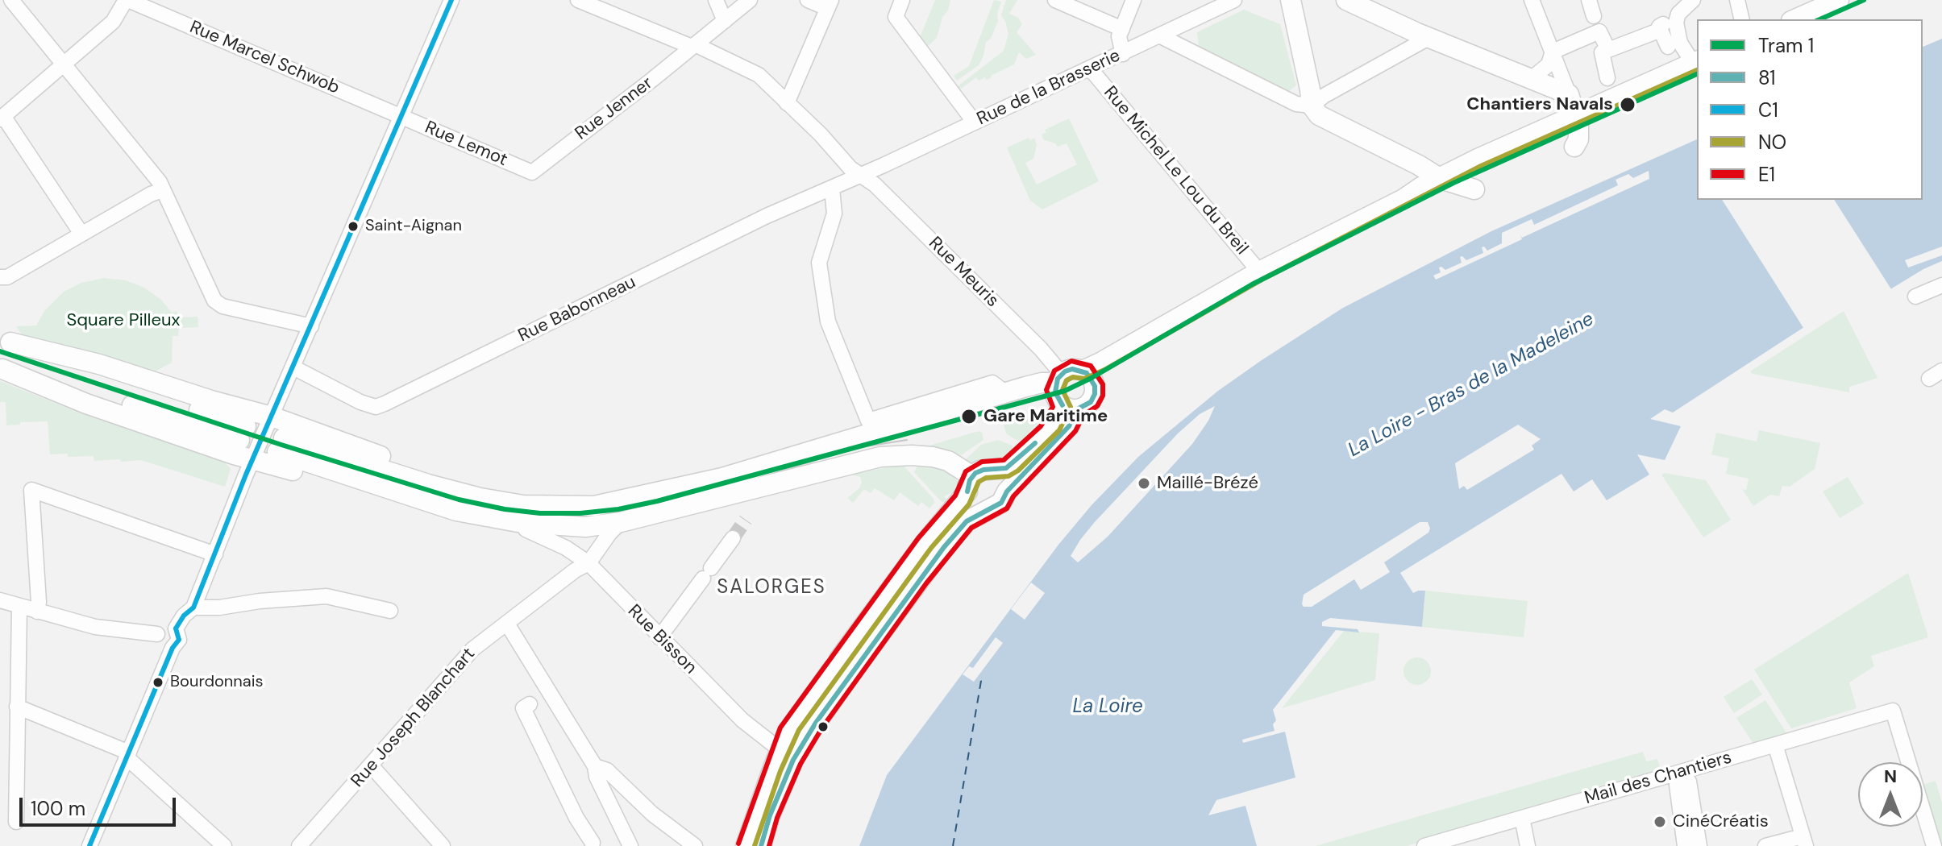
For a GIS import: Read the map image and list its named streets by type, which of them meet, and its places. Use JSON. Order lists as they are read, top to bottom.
{
  "streets": {
    "street": [
      "Rue Marcel Schwob",
      "Rue de la Brasserie",
      "Rue Jenner",
      "Rue Lemot",
      "Rue Michel Le Lou du Breil",
      "Rue Meuris",
      "Rue Babonneau",
      "Rue Bisson",
      "Rue Joseph Blanchart",
      "Mail des Chantiers"
    ]
  },
  "crossings": [
    ["Rue Marcel Schwob", "Rue Lemot"],
    ["Rue de la Brasserie", "Rue Michel Le Lou du Breil"],
    ["Rue de la Brasserie", "Rue Meuris"],
    ["Rue de la Brasserie", "Rue Babonneau"],
    ["Rue Jenner", "Rue Lemot"],
    ["Rue Jenner", "Rue Meuris"],
    ["Rue Meuris", "Rue Babonneau"],
    ["Rue Bisson", "Rue Joseph Blanchart"]
  ],
  "districts": ["SALORGES"],
  "water": ["La Loire - Bras de la Madeleine", "La Loire"],
  "parks": ["Square Pilleux"],
  "places": [
    "Chantiers Navals",
    "Saint-Aignan",
    "Gare Maritime",
    "Maillé-Brézé",
    "Bourdonnais",
    "CinéCréatis"
  ],
  "lines": [
    "tram line 1",
    "transit line C1",
    "transit line NO",
    "transit line E1",
    "transit line 81"
  ],
  "legend": [
    "Tram 1",
    "81",
    "C1",
    "NO",
    "E1"
  ],
  "scale_bar": "100 m",
  "north": "top"
}
